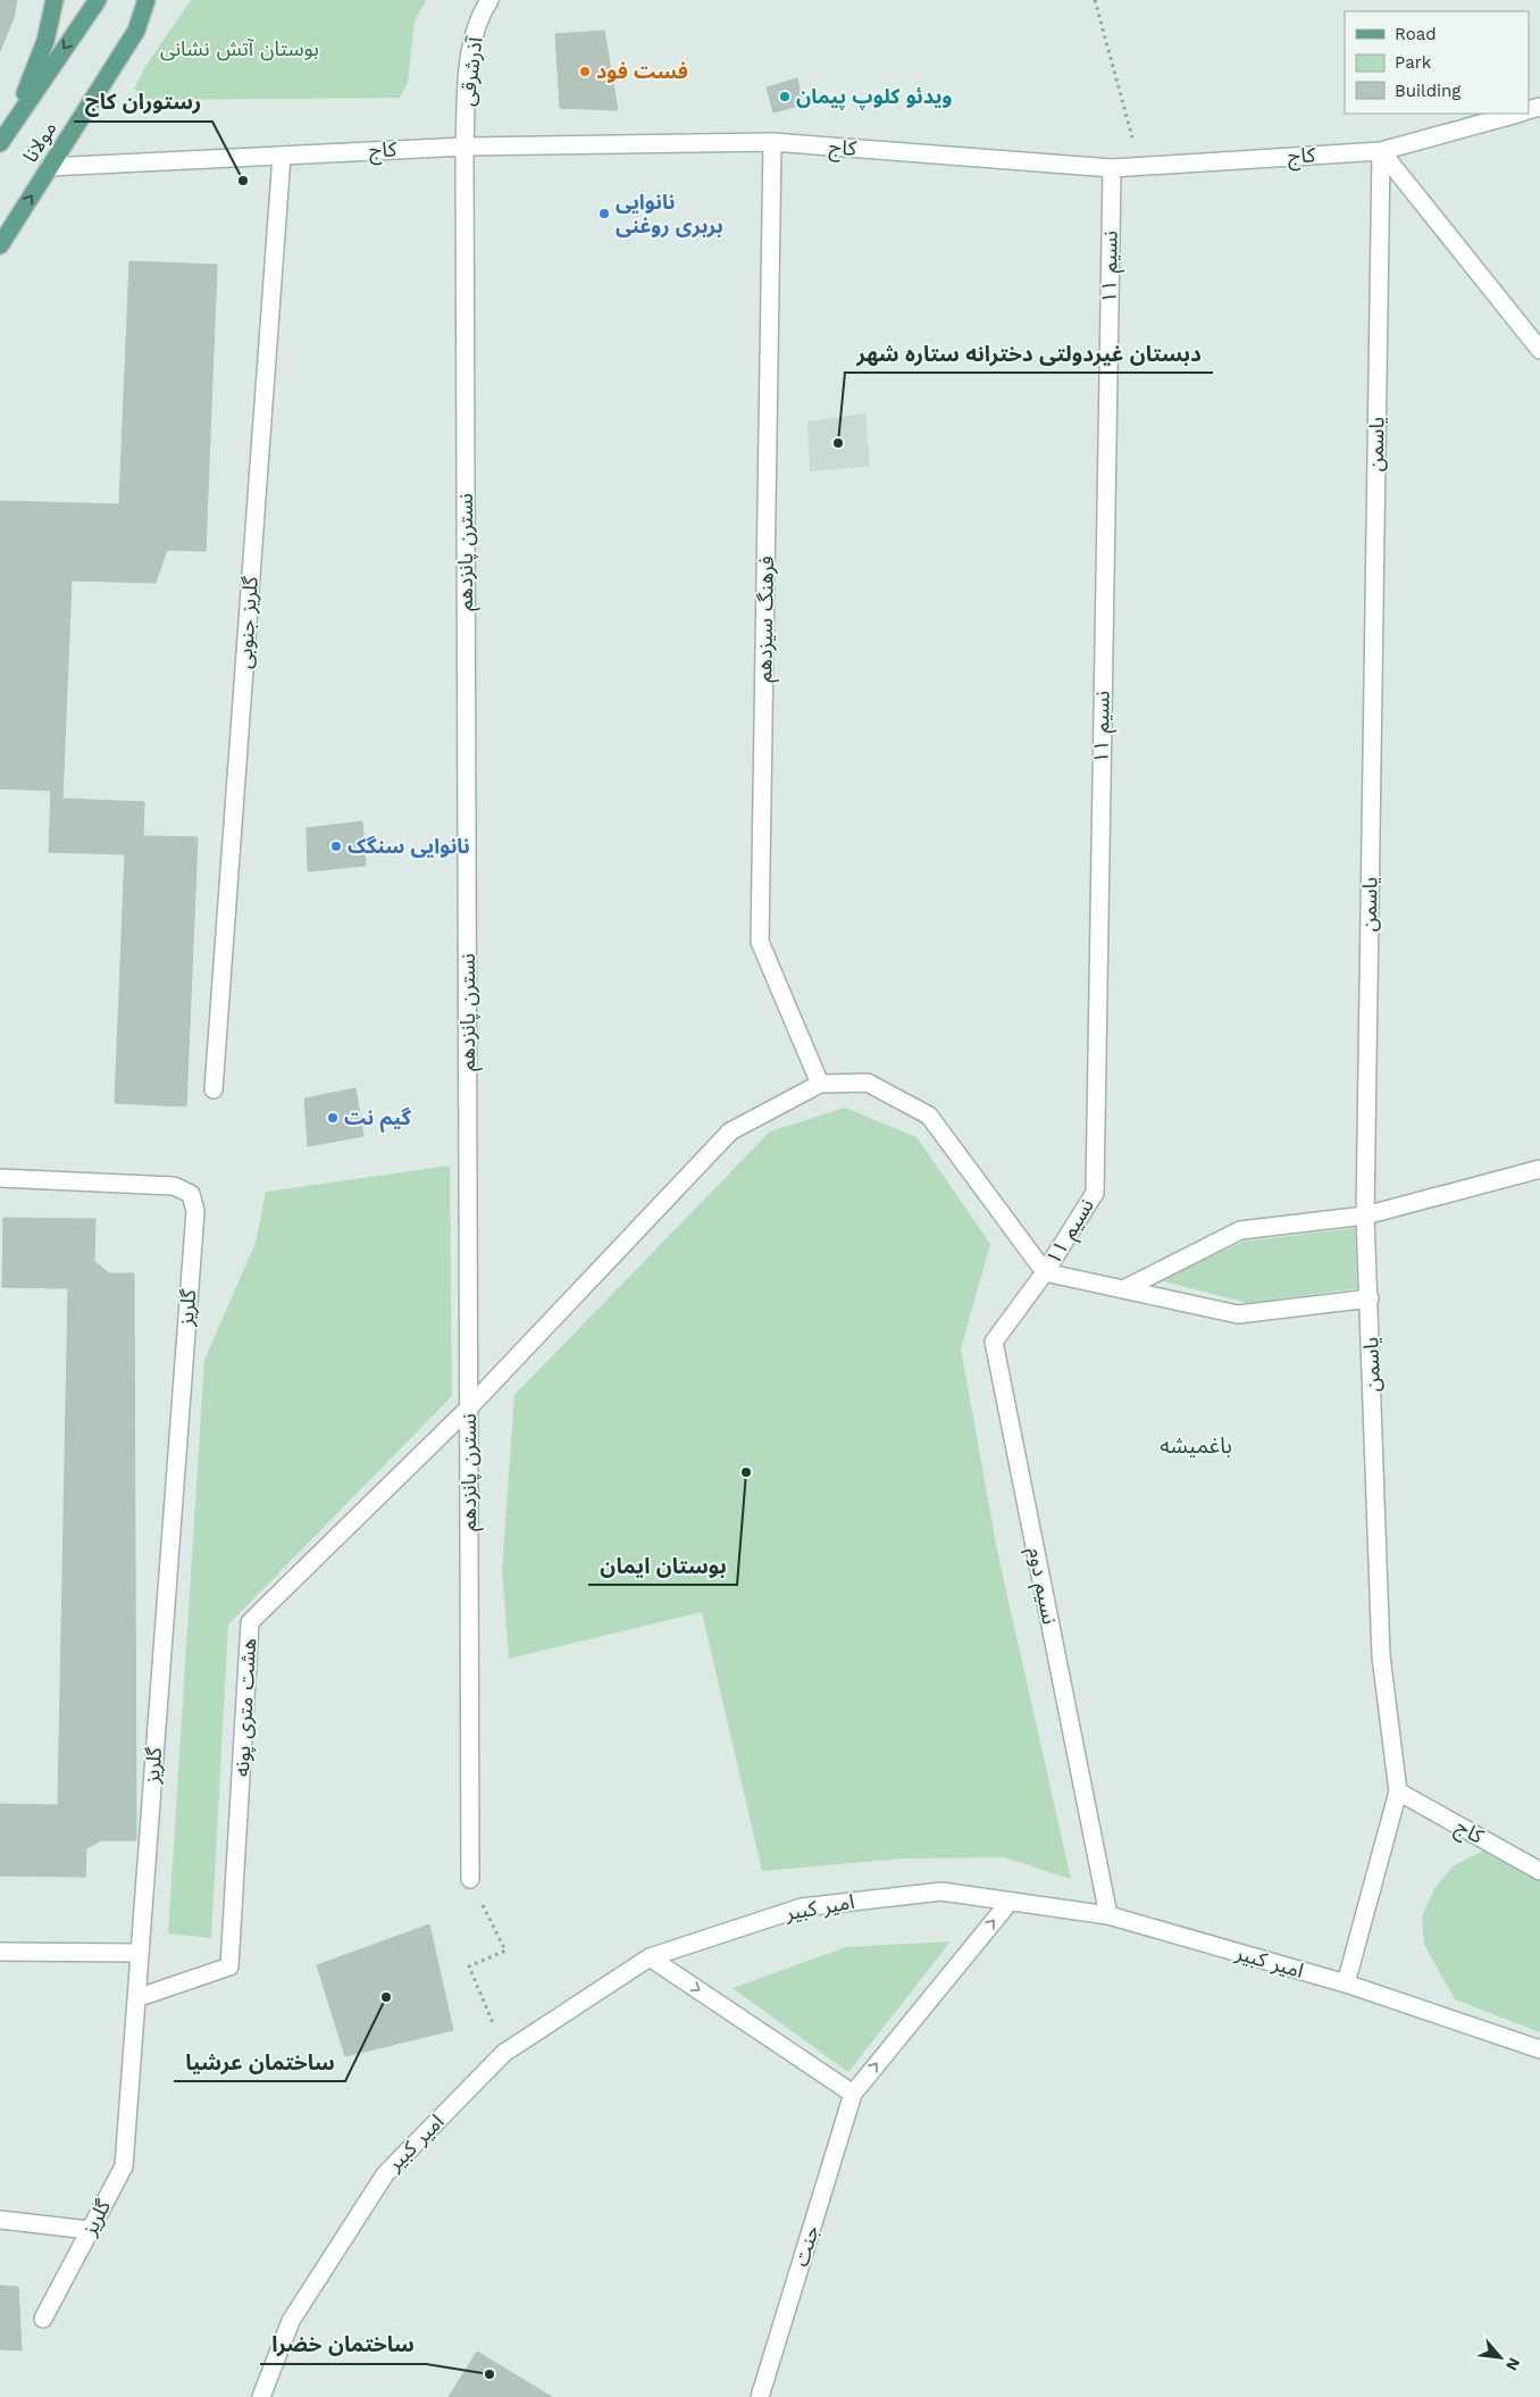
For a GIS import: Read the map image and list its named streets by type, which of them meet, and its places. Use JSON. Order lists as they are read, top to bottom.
{
  "streets": {
    "main road": ["مولانا"],
    "street": [
      "آذرشرقی",
      "کاج",
      "نسیم ۱۱",
      "یاسمن",
      "نسترن پانزدهم",
      "فرهنگ سیزدهم",
      "گلریز جنوبی",
      "گلریز",
      "نسیم دوم",
      "هشت متری پونه",
      "امیر کبیر",
      "جنت"
    ]
  },
  "crossings": [
    ["آذرشرقی", "کاج"],
    ["آذرشرقی", "نسترن پانزدهم"],
    ["مولانا", "کاج"],
    ["کاج", "نسیم ۱۱"],
    ["کاج", "یاسمن"],
    ["کاج", "نسترن پانزدهم"],
    ["کاج", "فرهنگ سیزدهم"],
    ["کاج", "گلریز جنوبی"],
    ["نسیم ۱۱", "نسیم دوم"],
    ["نسترن پانزدهم", "هشت متری پونه"],
    ["گلریز", "هشت متری پونه"],
    ["نسیم دوم", "امیر کبیر"]
  ],
  "districts": ["باغمیشه"],
  "parks": ["بوستان آتش نشانی"],
  "places": [
    "فست فود",
    "ویدئو کلوپ پیمان",
    "رستوران کاج",
    "نانوایی بربری روغنی",
    "دبستان غیردولتی دخترانه ستاره شهر",
    "نانوایی سنگک",
    "گیم نت",
    "بوستان ایمان",
    "ساختمان عرشیا",
    "ساختمان خضرا"
  ],
  "legend": ["Road", "Park", "Building"],
  "north": "bottom right"
}
